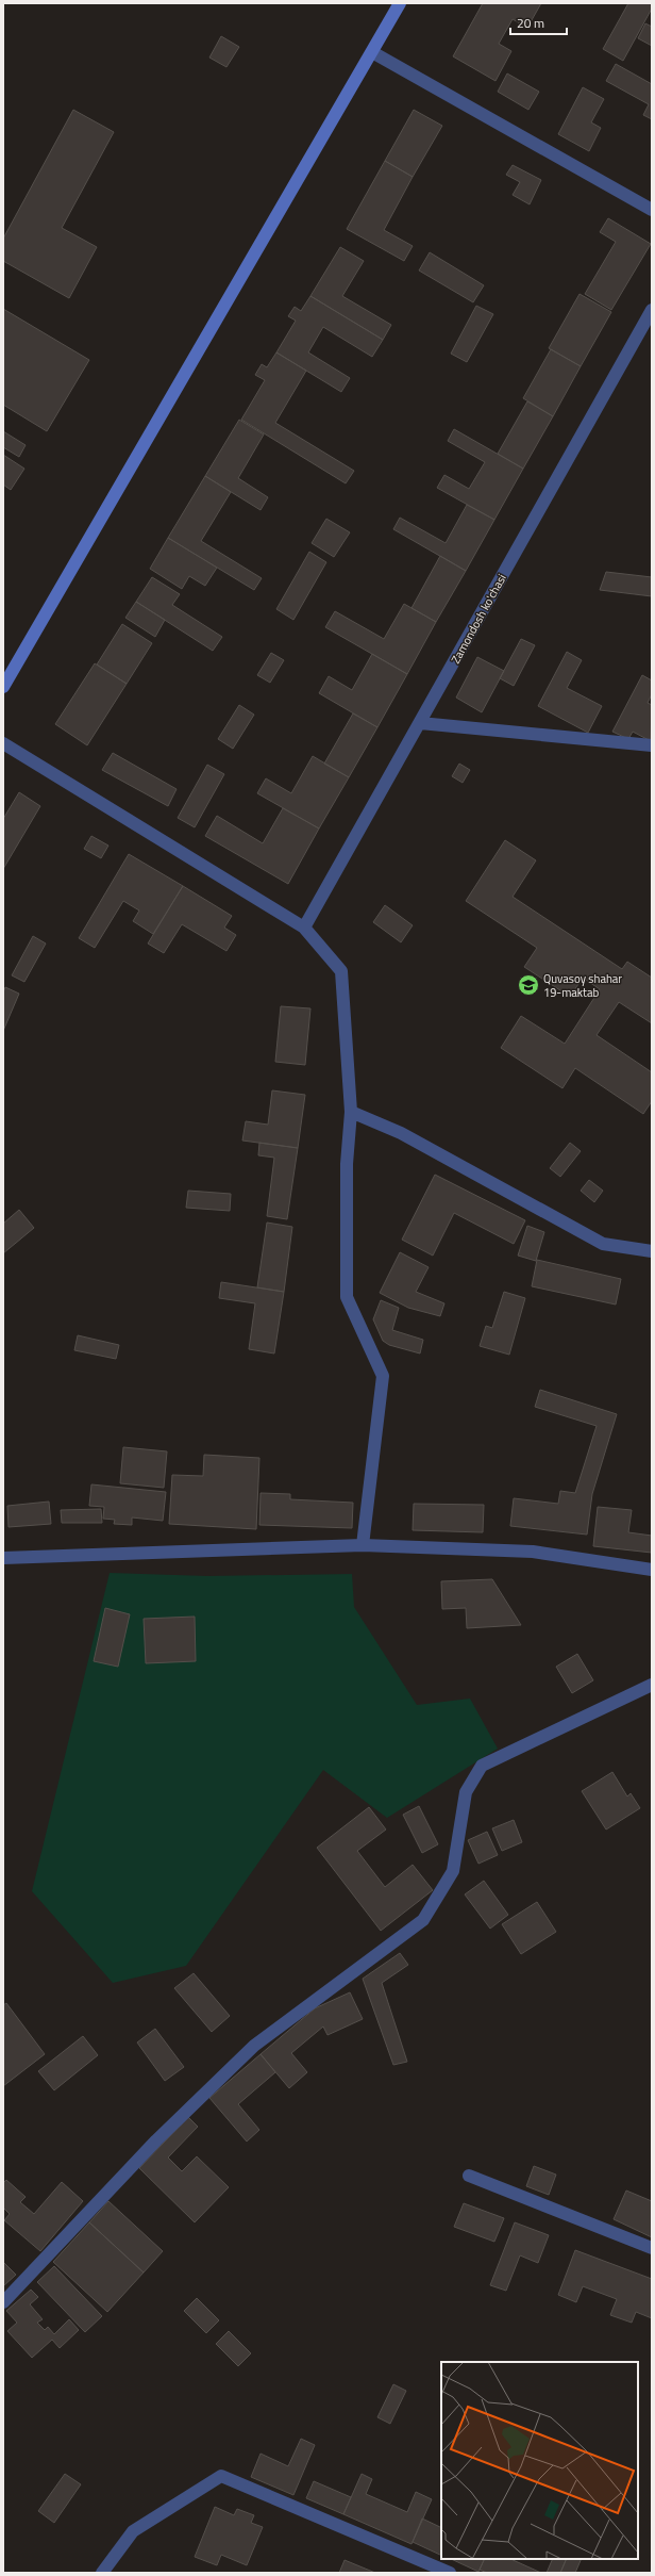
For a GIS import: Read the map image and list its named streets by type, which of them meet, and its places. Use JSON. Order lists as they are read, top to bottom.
{
  "streets": {
    "street": ["Zamondosh ko'chasi"]
  },
  "places": {
    "school or university": ["Quvasoy shahar 19-maktab"]
  },
  "scale_bar": "20 m"
}
